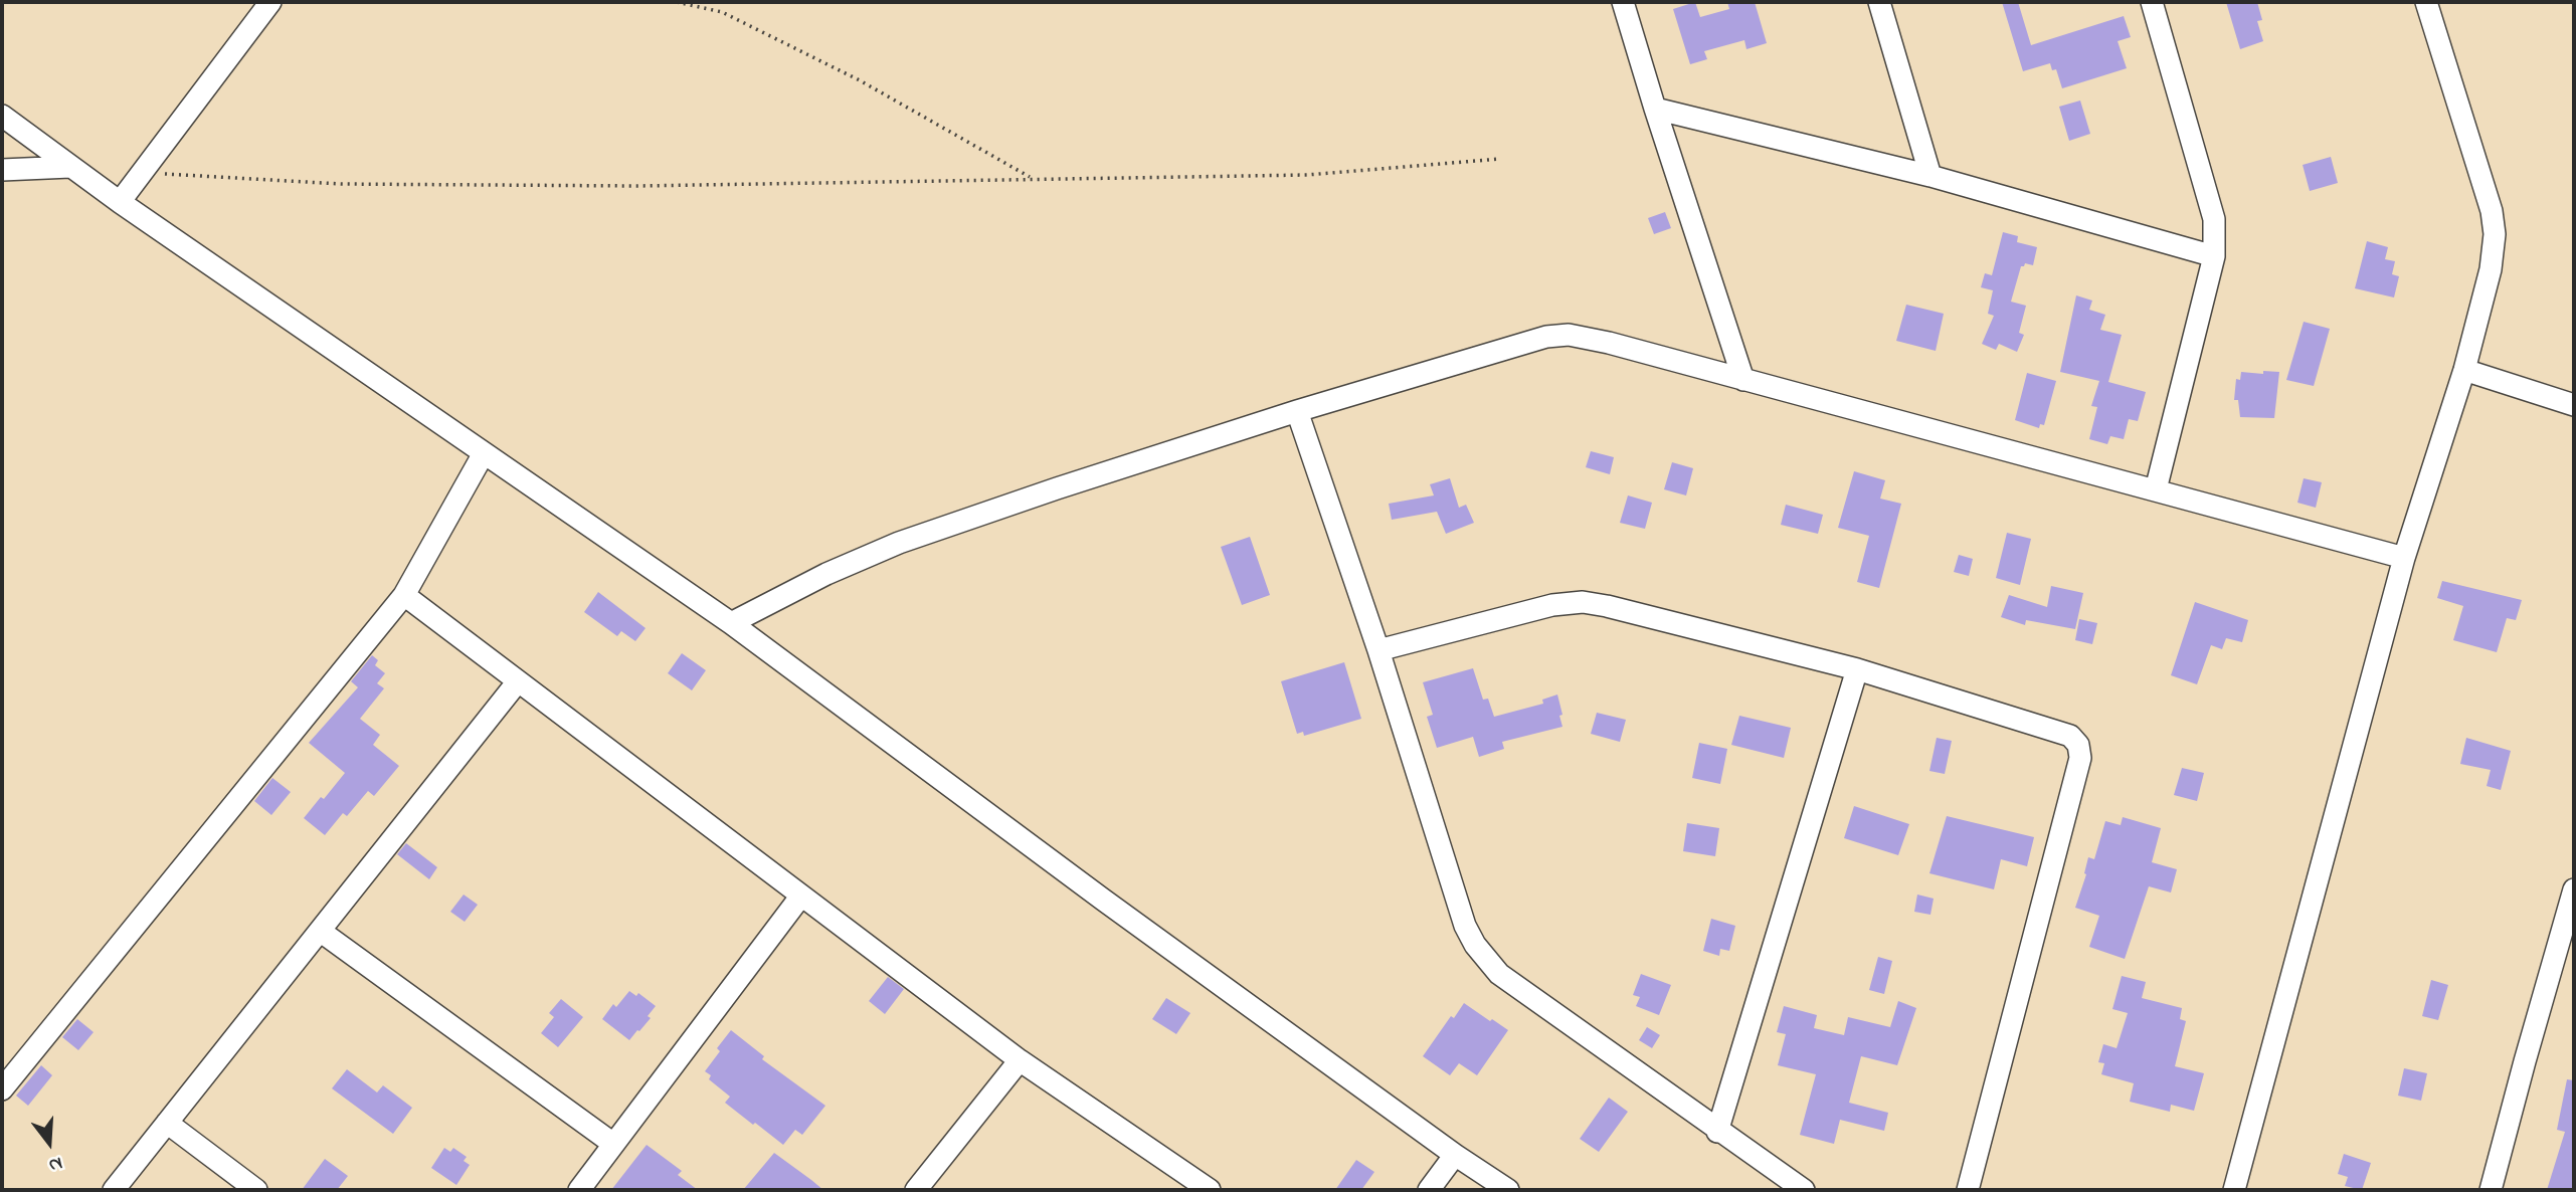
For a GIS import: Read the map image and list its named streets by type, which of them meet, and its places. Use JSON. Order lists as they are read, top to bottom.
{
  "north": "bottom"
}
